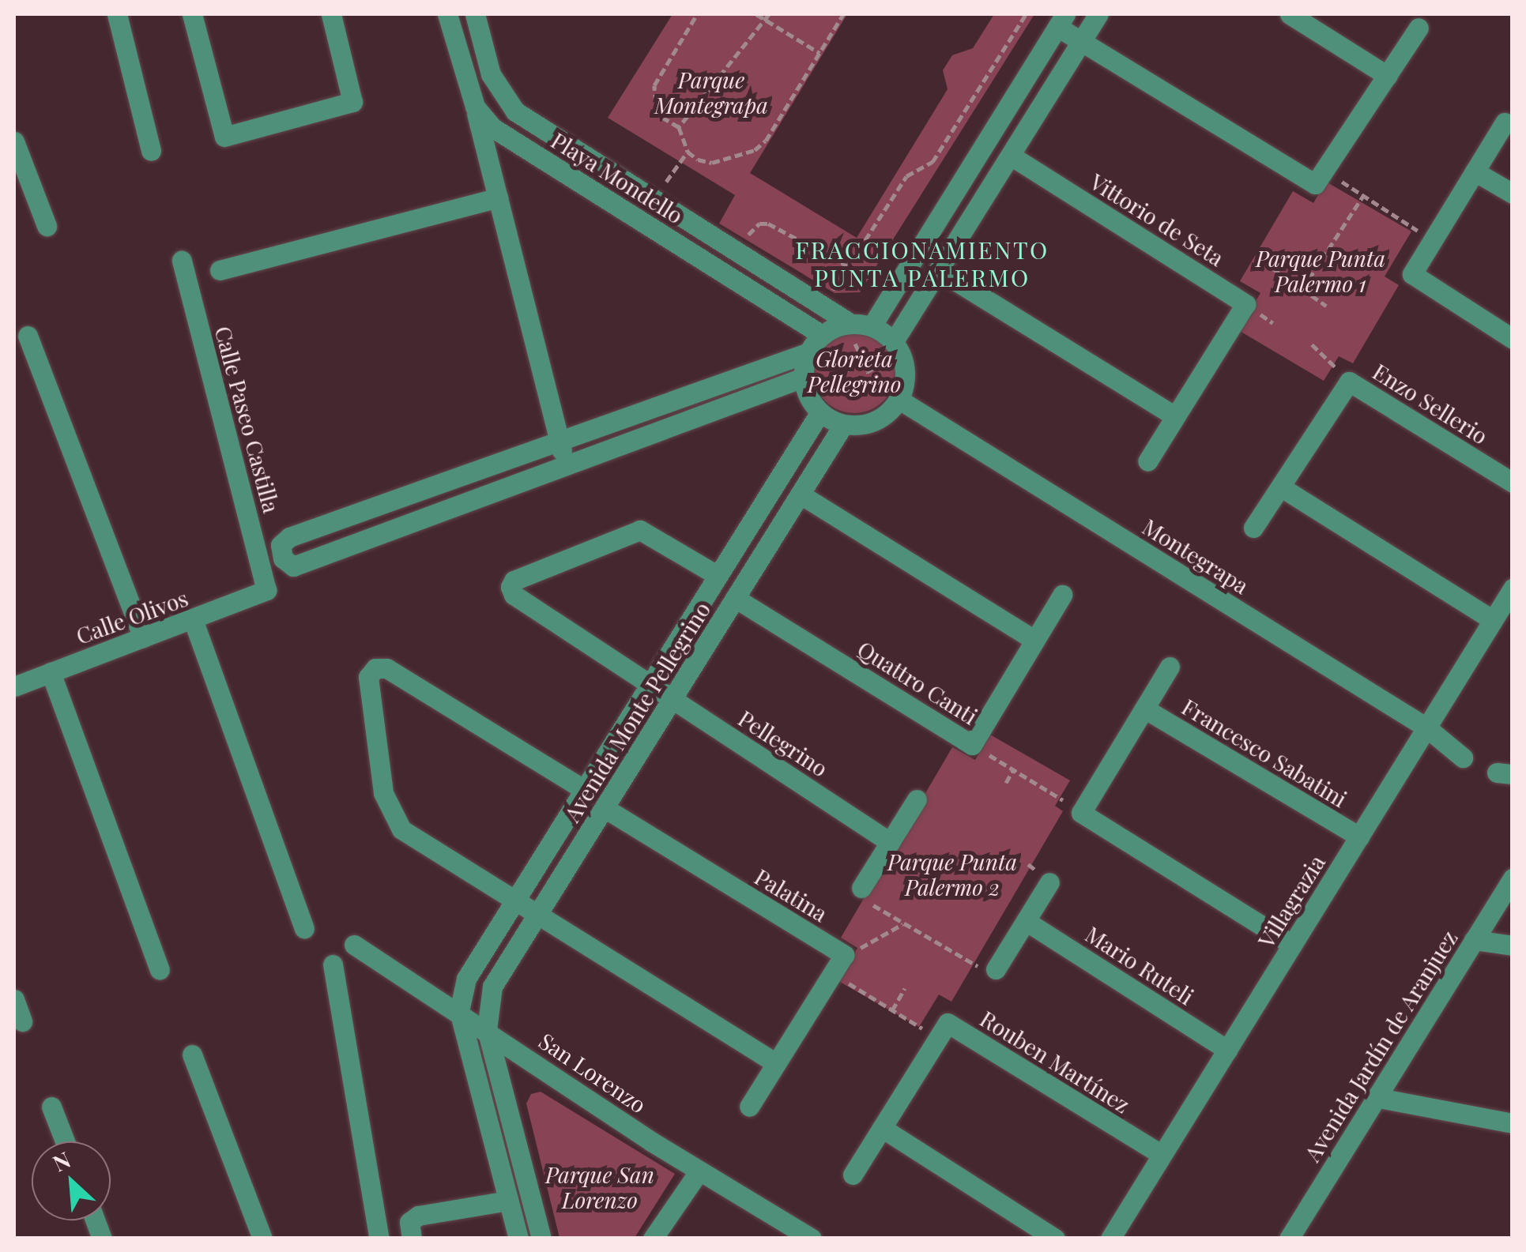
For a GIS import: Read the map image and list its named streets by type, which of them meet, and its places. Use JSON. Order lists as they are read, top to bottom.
{
  "streets": {
    "street": [
      "Playa Mondello",
      "Vittorio de Seta",
      "Enzo Sellerio",
      "Calle Paseo Castilla",
      "Montegrapa",
      "Calle Olivos",
      "Quattro Canti",
      "Avenida Monte Pellegrino",
      "Pellegrino",
      "Francesco Sabatini",
      "Palatina",
      "Villagrazia",
      "Mario Ruteli",
      "Avenida Jardín de Aranjuez",
      "Rouben Martínez",
      "San Lorenzo"
    ]
  },
  "crossings": [
    ["Calle Paseo Castilla", "Calle Olivos"],
    ["Montegrapa", "Villagrazia"],
    ["Quattro Canti", "Avenida Monte Pellegrino"],
    ["Avenida Monte Pellegrino", "Pellegrino"],
    ["Avenida Monte Pellegrino", "Palatina"],
    ["Avenida Monte Pellegrino", "San Lorenzo"],
    ["Francesco Sabatini", "Villagrazia"],
    ["Villagrazia", "Mario Ruteli"],
    ["Villagrazia", "Rouben Martínez"]
  ],
  "districts": ["FRACCIONAMIENTO PUNTA PALERMO"],
  "parks": [
    "Parque Montegrapa",
    "Parque Punta Palermo 1",
    "Glorieta Pellegrino",
    "Parque Punta Palermo 2",
    "Parque San Lorenzo"
  ],
  "north": "top left"
}
